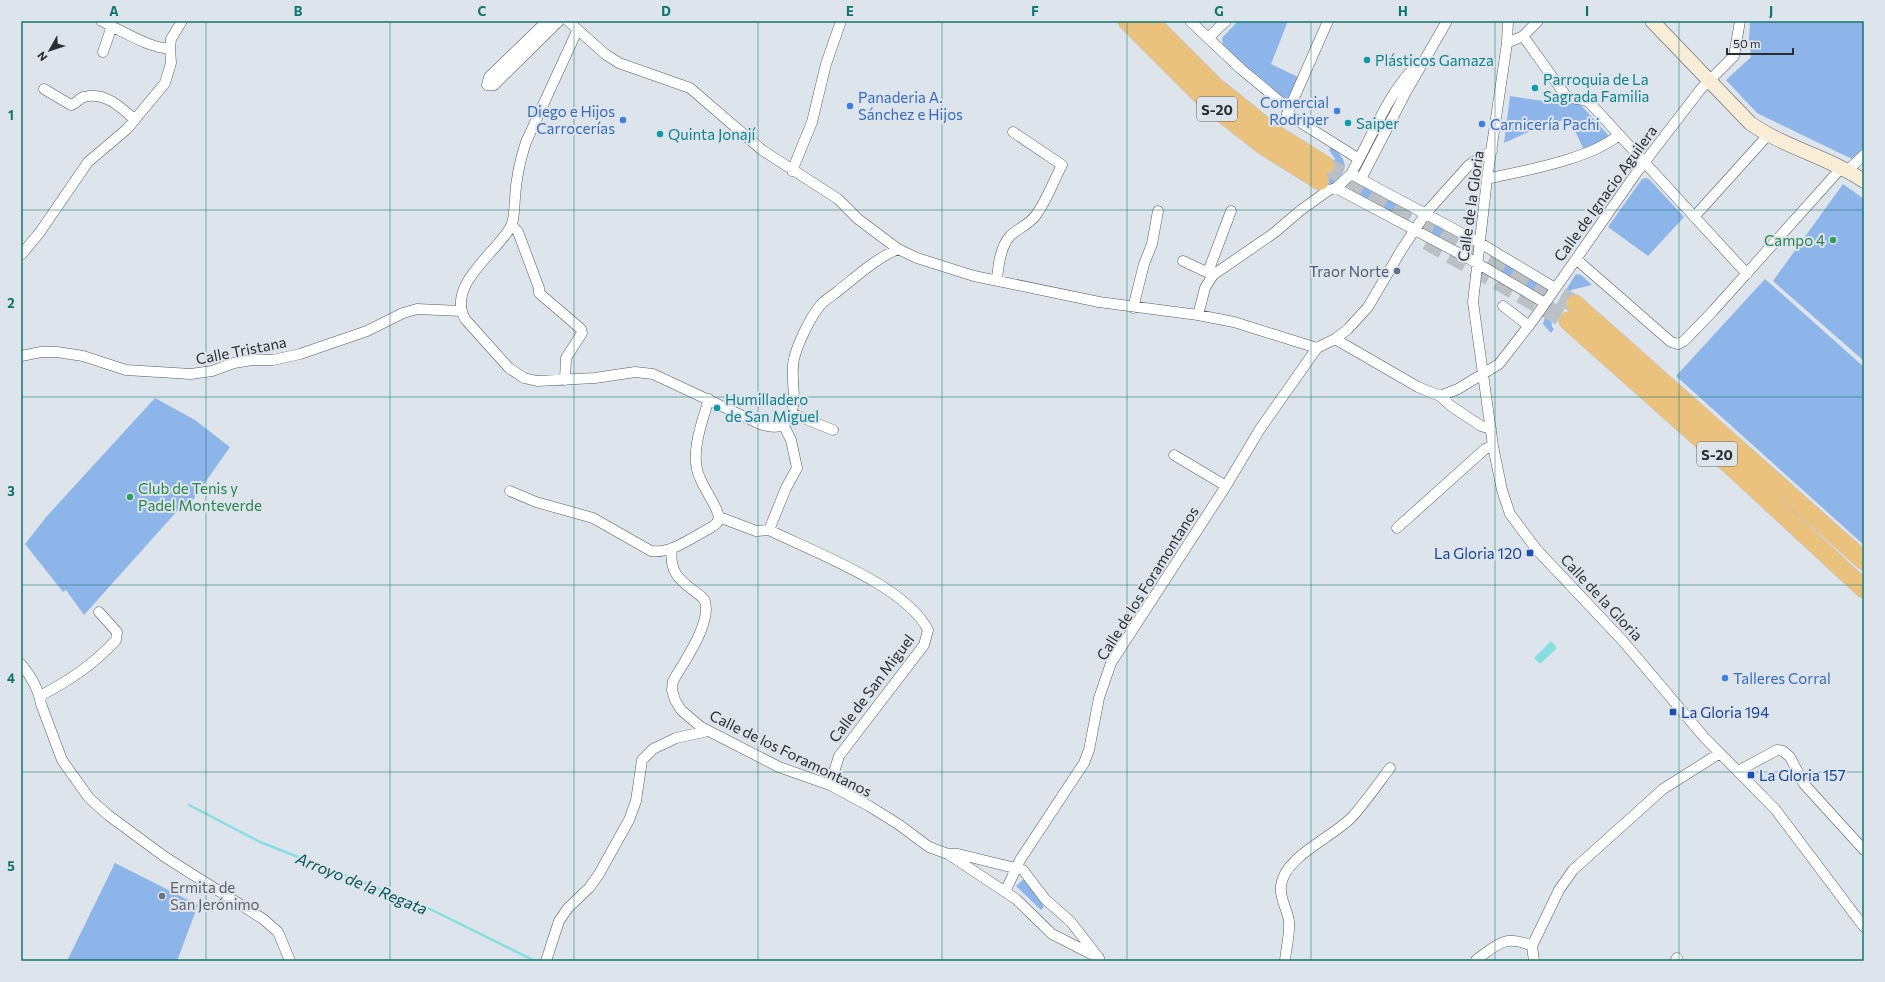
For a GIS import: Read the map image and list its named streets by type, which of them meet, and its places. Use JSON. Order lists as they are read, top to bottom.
{
  "streets": {
    "highway": ["S-20"],
    "street": [
      "Calle de Ignacio Aguilera",
      "Calle de la Gloria",
      "Calle Tristana",
      "Calle de los Foramontanos",
      "Calle de San Miguel"
    ]
  },
  "crossings": [
    ["Calle de Ignacio Aguilera", "Calle de la Gloria"],
    ["Calle de la Gloria", "Calle de los Foramontanos"],
    ["Calle de los Foramontanos", "Calle de San Miguel"]
  ],
  "water": ["Arroyo de la Regata"],
  "places": {
    "other": [
      "Plásticos Gamaza",
      "Parroquia de La Sagrada Familia",
      "Panaderia A. Sánchez e Hijos",
      "Comercial Rodriper",
      "Diego e Hijos Carrocerías",
      "Saiper",
      "Carnicería Pachi",
      "Quinta Jonají",
      "Campo 4",
      "Traor Norte",
      "Humilladero de San Miguel",
      "Club de Tenis y Padel Monteverde",
      "Talleres Corral",
      "Ermita de San Jerónimo"
    ],
    "transit": ["La Gloria 120", "La Gloria 194", "La Gloria 157"]
  },
  "scale_bar": "50 m",
  "north": "bottom left",
  "grid": {
    "columns": [
      "A",
      "B",
      "C",
      "D",
      "E",
      "F",
      "G",
      "H",
      "I",
      "J"
    ],
    "rows": [
      "1",
      "2",
      "3",
      "4",
      "5"
    ]
  }
}
